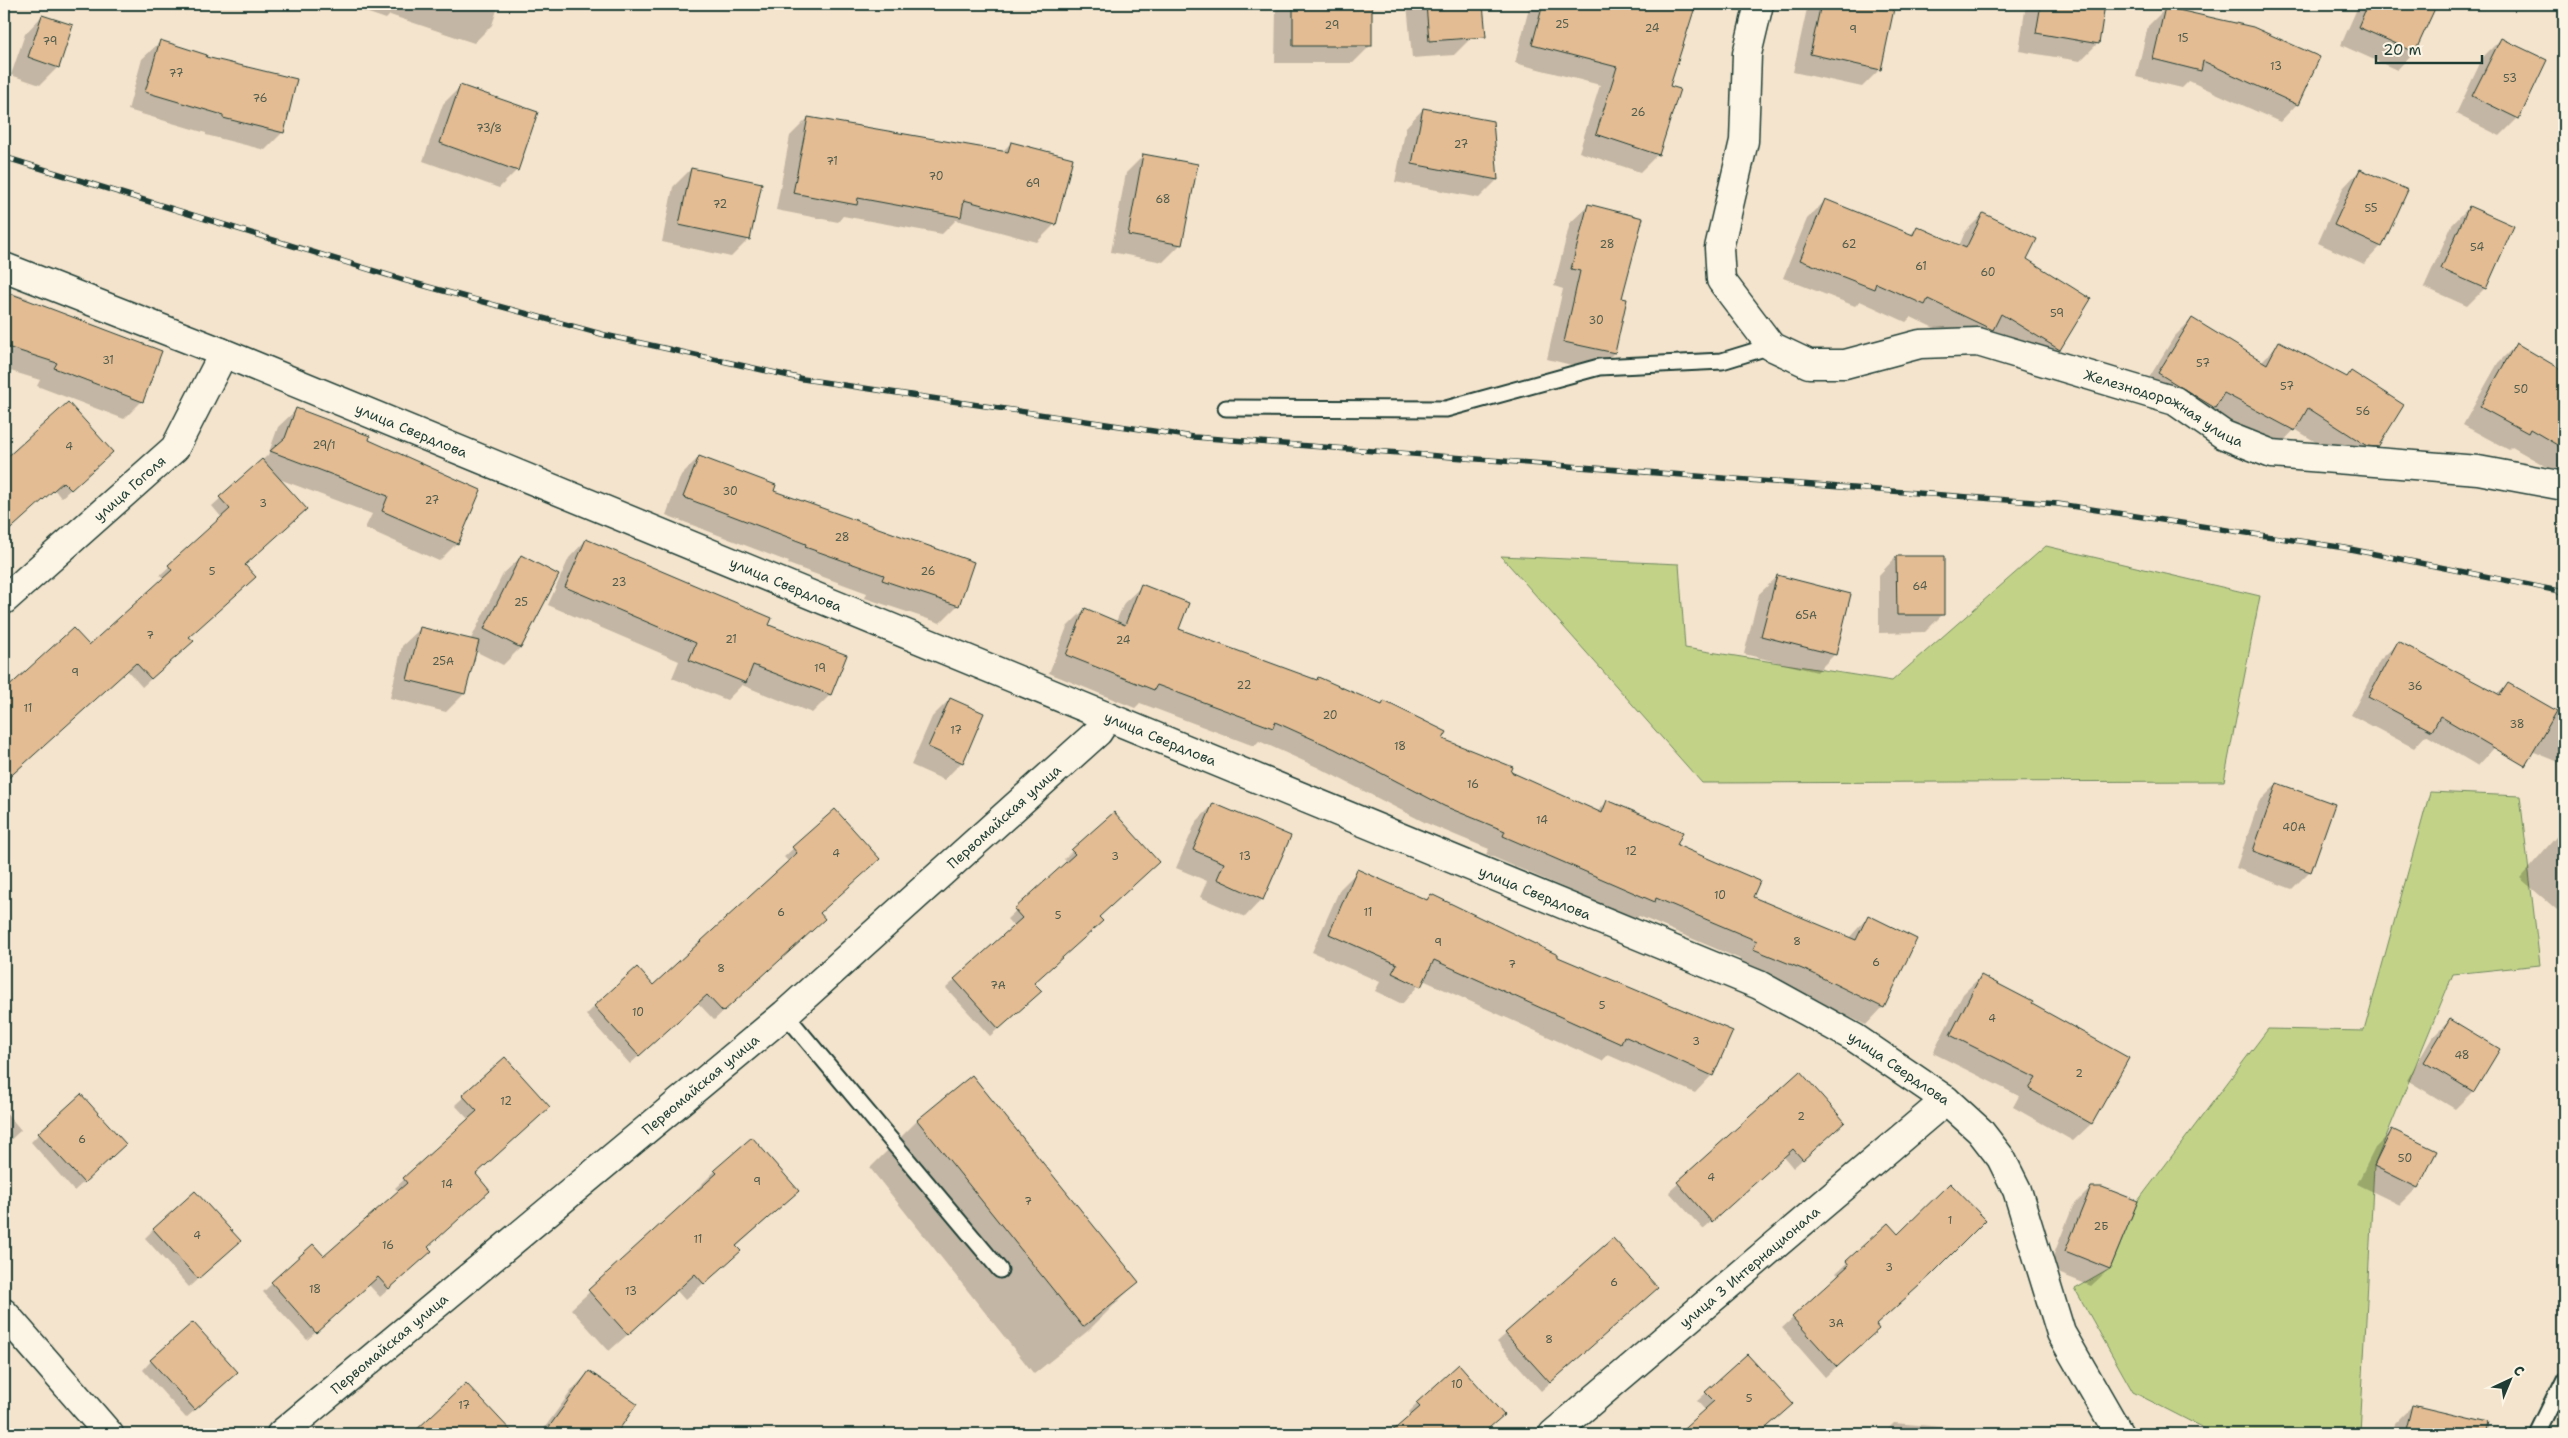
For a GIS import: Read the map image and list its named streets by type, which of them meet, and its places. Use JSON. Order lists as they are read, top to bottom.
{
  "streets": {
    "street": [
      "Железнодорожная улица",
      "улица Свердлова",
      "улица Гоголя",
      "Первомайская улица",
      "улица 3 Интернационала"
    ]
  },
  "crossings": [
    ["улица Свердлова", "улица Гоголя"],
    ["улица Свердлова", "Первомайская улица"],
    ["улица Свердлова", "улица 3 Интернационала"]
  ],
  "house_numbers": [
    "25",
    "29",
    "24",
    "9",
    "15",
    "79",
    "13",
    "77",
    "53",
    "76",
    "26",
    "73/8",
    "27",
    "71",
    "70",
    "69",
    "68",
    "72",
    "55",
    "28",
    "62",
    "54",
    "61",
    "60",
    "59",
    "30",
    "31",
    "57",
    "57",
    "50",
    "56",
    "29/1",
    "4",
    "30",
    "27",
    "3",
    "28",
    "5",
    "26",
    "23",
    "64",
    "25",
    "65А",
    "7",
    "21",
    "24",
    "25А",
    "19",
    "9",
    "22",
    "36",
    "11",
    "20",
    "38",
    "17",
    "18",
    "16",
    "14",
    "40А",
    "12",
    "4",
    "3",
    "13",
    "10",
    "6",
    "11",
    "5",
    "8",
    "9",
    "6",
    "7",
    "8",
    "7А",
    "5",
    "10",
    "4",
    "3",
    "48",
    "2",
    "12",
    "2",
    "6",
    "50",
    "4",
    "9",
    "14",
    "7",
    "1",
    "2Б",
    "4",
    "11",
    "16",
    "3",
    "6",
    "18",
    "13",
    "3А",
    "8",
    "10",
    "5",
    "17"
  ],
  "scale_bar": "20 m",
  "north": "top right"
}
